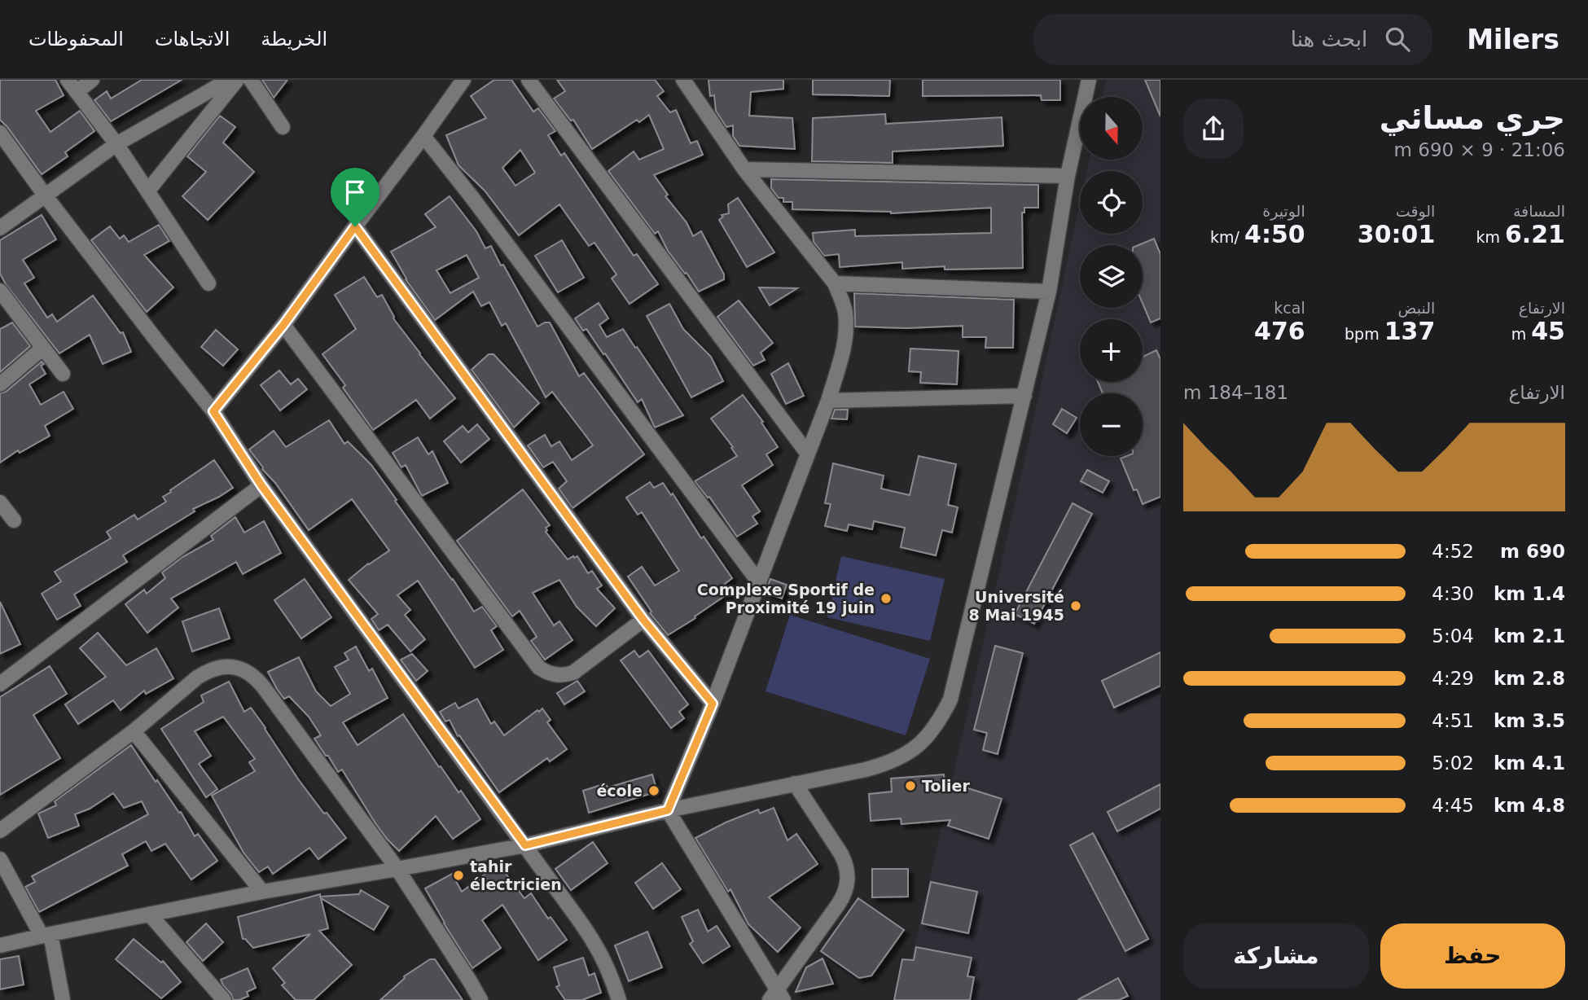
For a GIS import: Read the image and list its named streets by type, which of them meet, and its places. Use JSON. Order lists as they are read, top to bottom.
{
  "places": [
    "Complexe Sportif de Proximité 19 juin",
    "Université 8 Mai 1945",
    "Tolier",
    "école",
    "tahir électricien"
  ],
  "north": "bottom",
  "page": {
    "header": "Milers",
    "search": "ابحث هنا",
    "nav": ["الخريطة", "الاتجاهات", "المحفوظات"],
    "heading": ["جري مسائي", "21:06 · 9 × 690 m"],
    "map_buttons": ["+", "−"],
    "stats": [
      ["المسافة", "6.21 km"],
      ["الوقت", "30:01"],
      ["الوتيرة", "4:50 /km"],
      ["الارتفاع", "45 m"],
      ["النبض", "137 bpm"],
      ["kcal", "476"]
    ],
    "chart": ["الارتفاع", "181–184 m"],
    "list": [
      {
        "name": "690 m",
        "note": "4:52"
      },
      {
        "name": "1.4 km",
        "note": "4:30"
      },
      {
        "name": "2.1 km",
        "note": "5:04"
      },
      {
        "name": "2.8 km",
        "note": "4:29"
      },
      {
        "name": "3.5 km",
        "note": "4:51"
      },
      {
        "name": "4.1 km",
        "note": "5:02"
      },
      {
        "name": "4.8 km",
        "note": "4:45"
      }
    ],
    "buttons": ["حفظ", "مشاركة"]
  }
}
